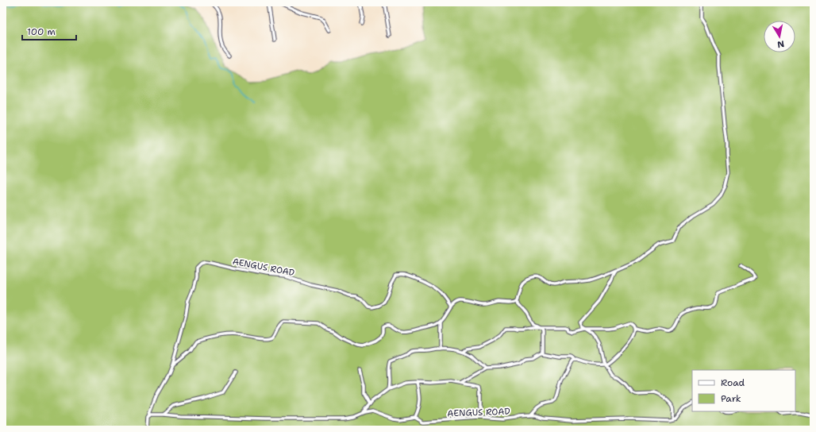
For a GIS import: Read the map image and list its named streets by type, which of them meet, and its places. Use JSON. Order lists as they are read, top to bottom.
{
  "streets": {
    "street": ["AENGUS ROAD"]
  },
  "legend": ["Road", "Park"],
  "scale_bar": "100 m",
  "north": "bottom"
}
